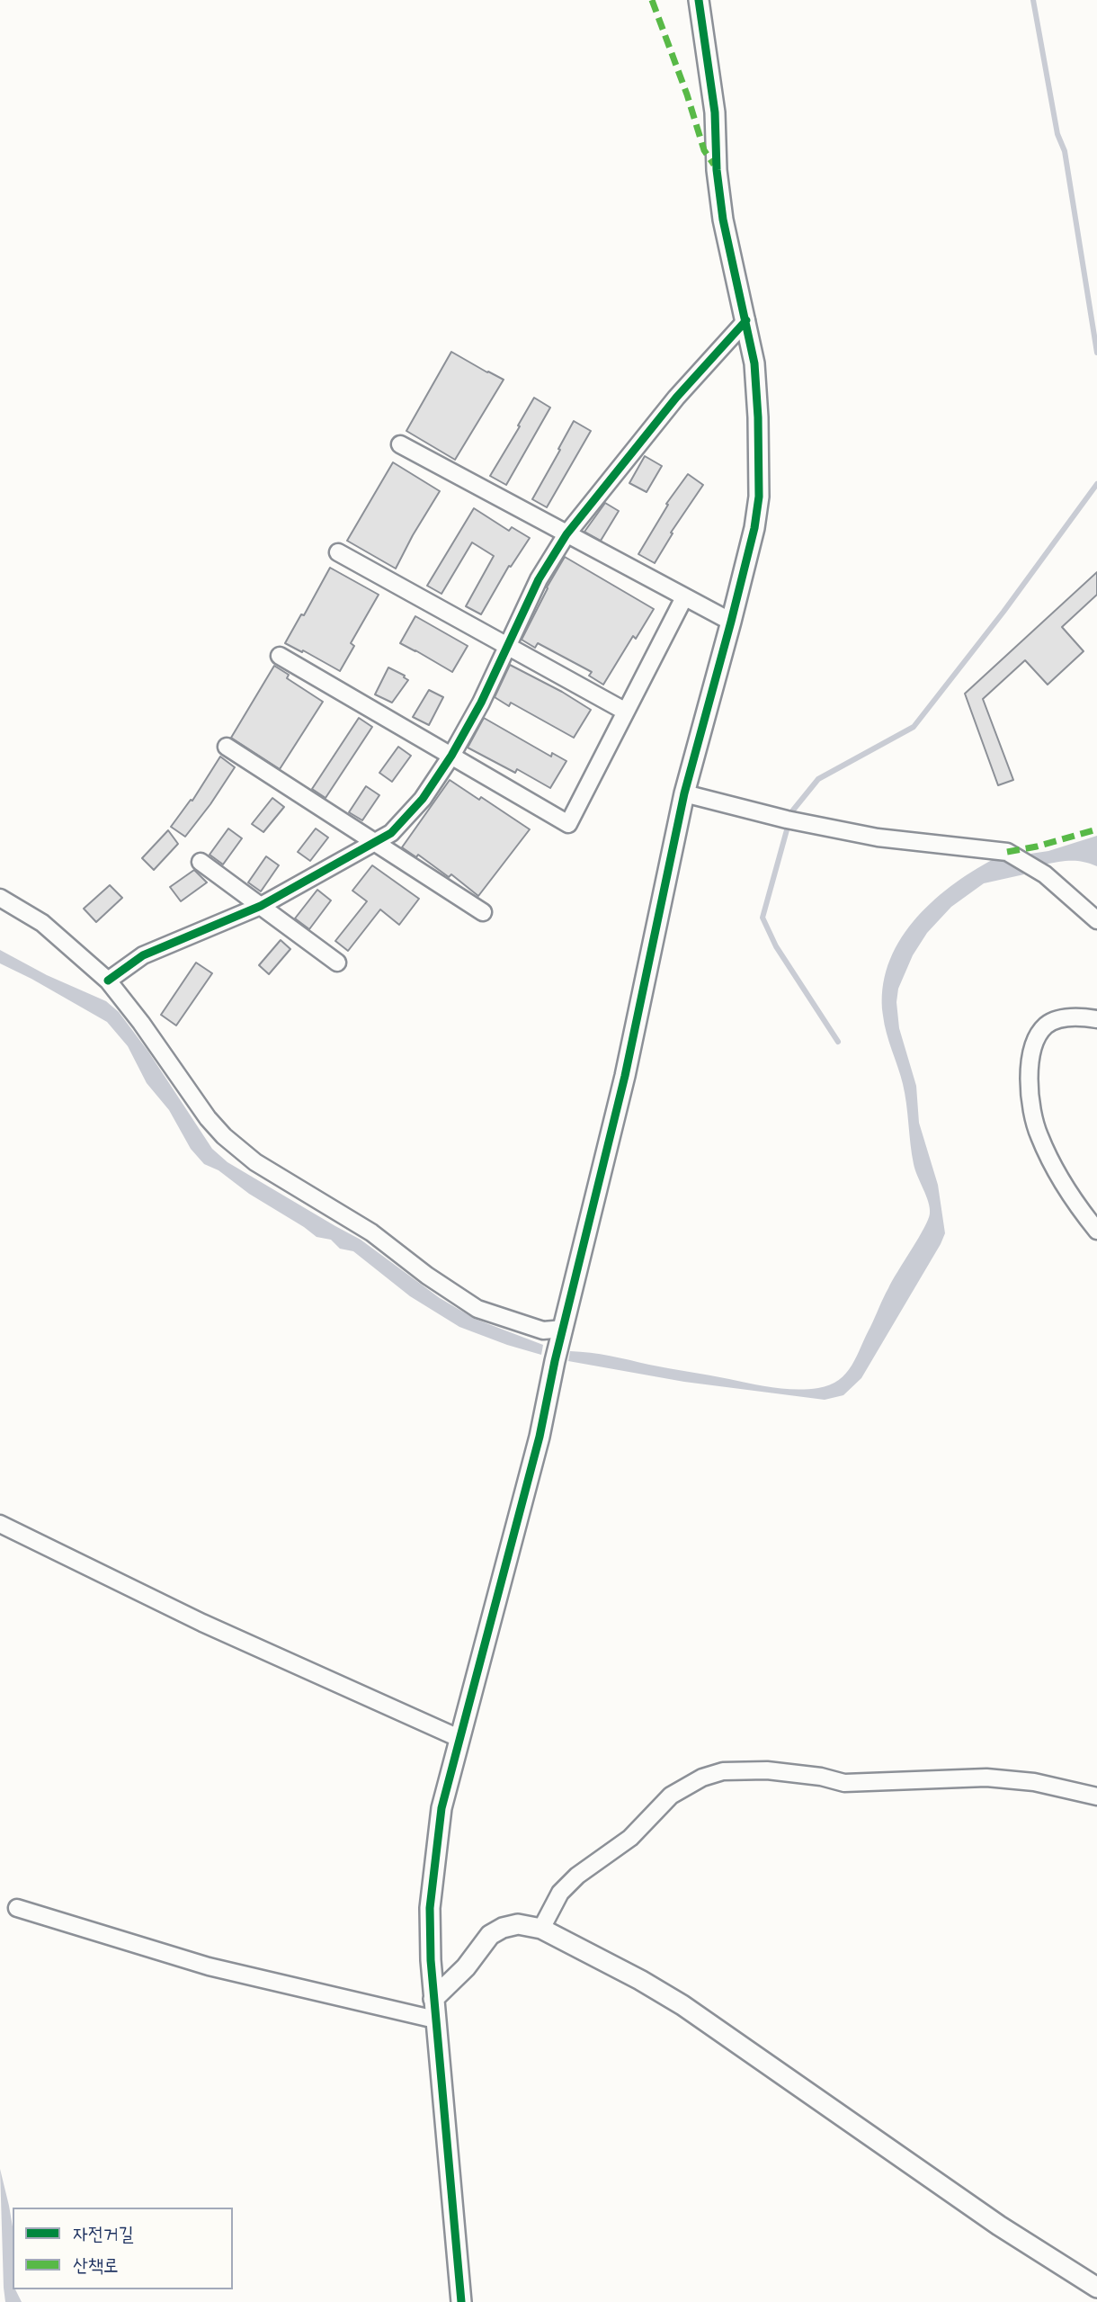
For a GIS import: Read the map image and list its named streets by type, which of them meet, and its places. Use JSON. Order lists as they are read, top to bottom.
{
  "legend": ["자전거길", "산책로"]
}
